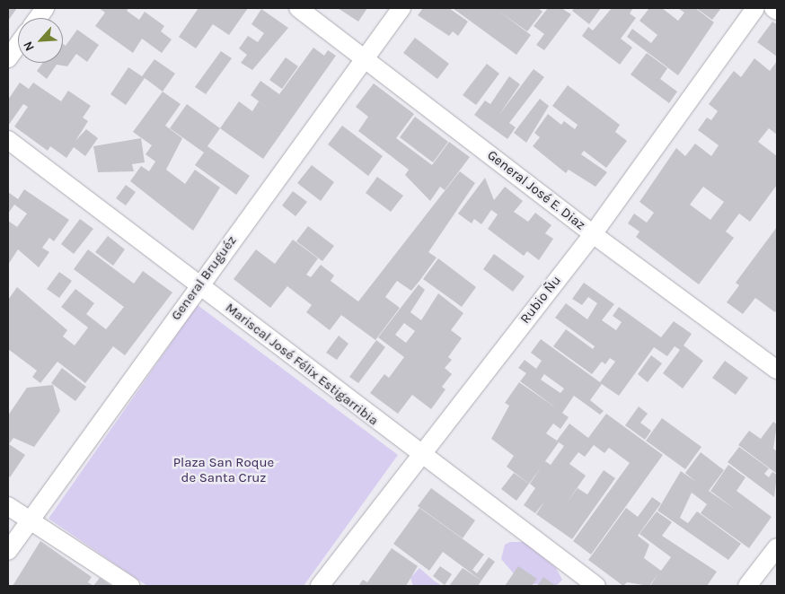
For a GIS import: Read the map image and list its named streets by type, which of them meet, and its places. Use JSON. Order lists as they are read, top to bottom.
{
  "streets": {
    "street": [
      "General José E. Diaz",
      "General Bruguéz",
      "Rubio Ñu",
      "Mariscal José Félix Estigarribia"
    ]
  },
  "crossings": [
    ["General José E. Diaz", "General Bruguéz"],
    ["General José E. Diaz", "Rubio Ñu"],
    ["General Bruguéz", "Mariscal José Félix Estigarribia"],
    ["Rubio Ñu", "Mariscal José Félix Estigarribia"]
  ],
  "parks": ["Plaza San Roque de Santa Cruz"],
  "north": "bottom left"
}
